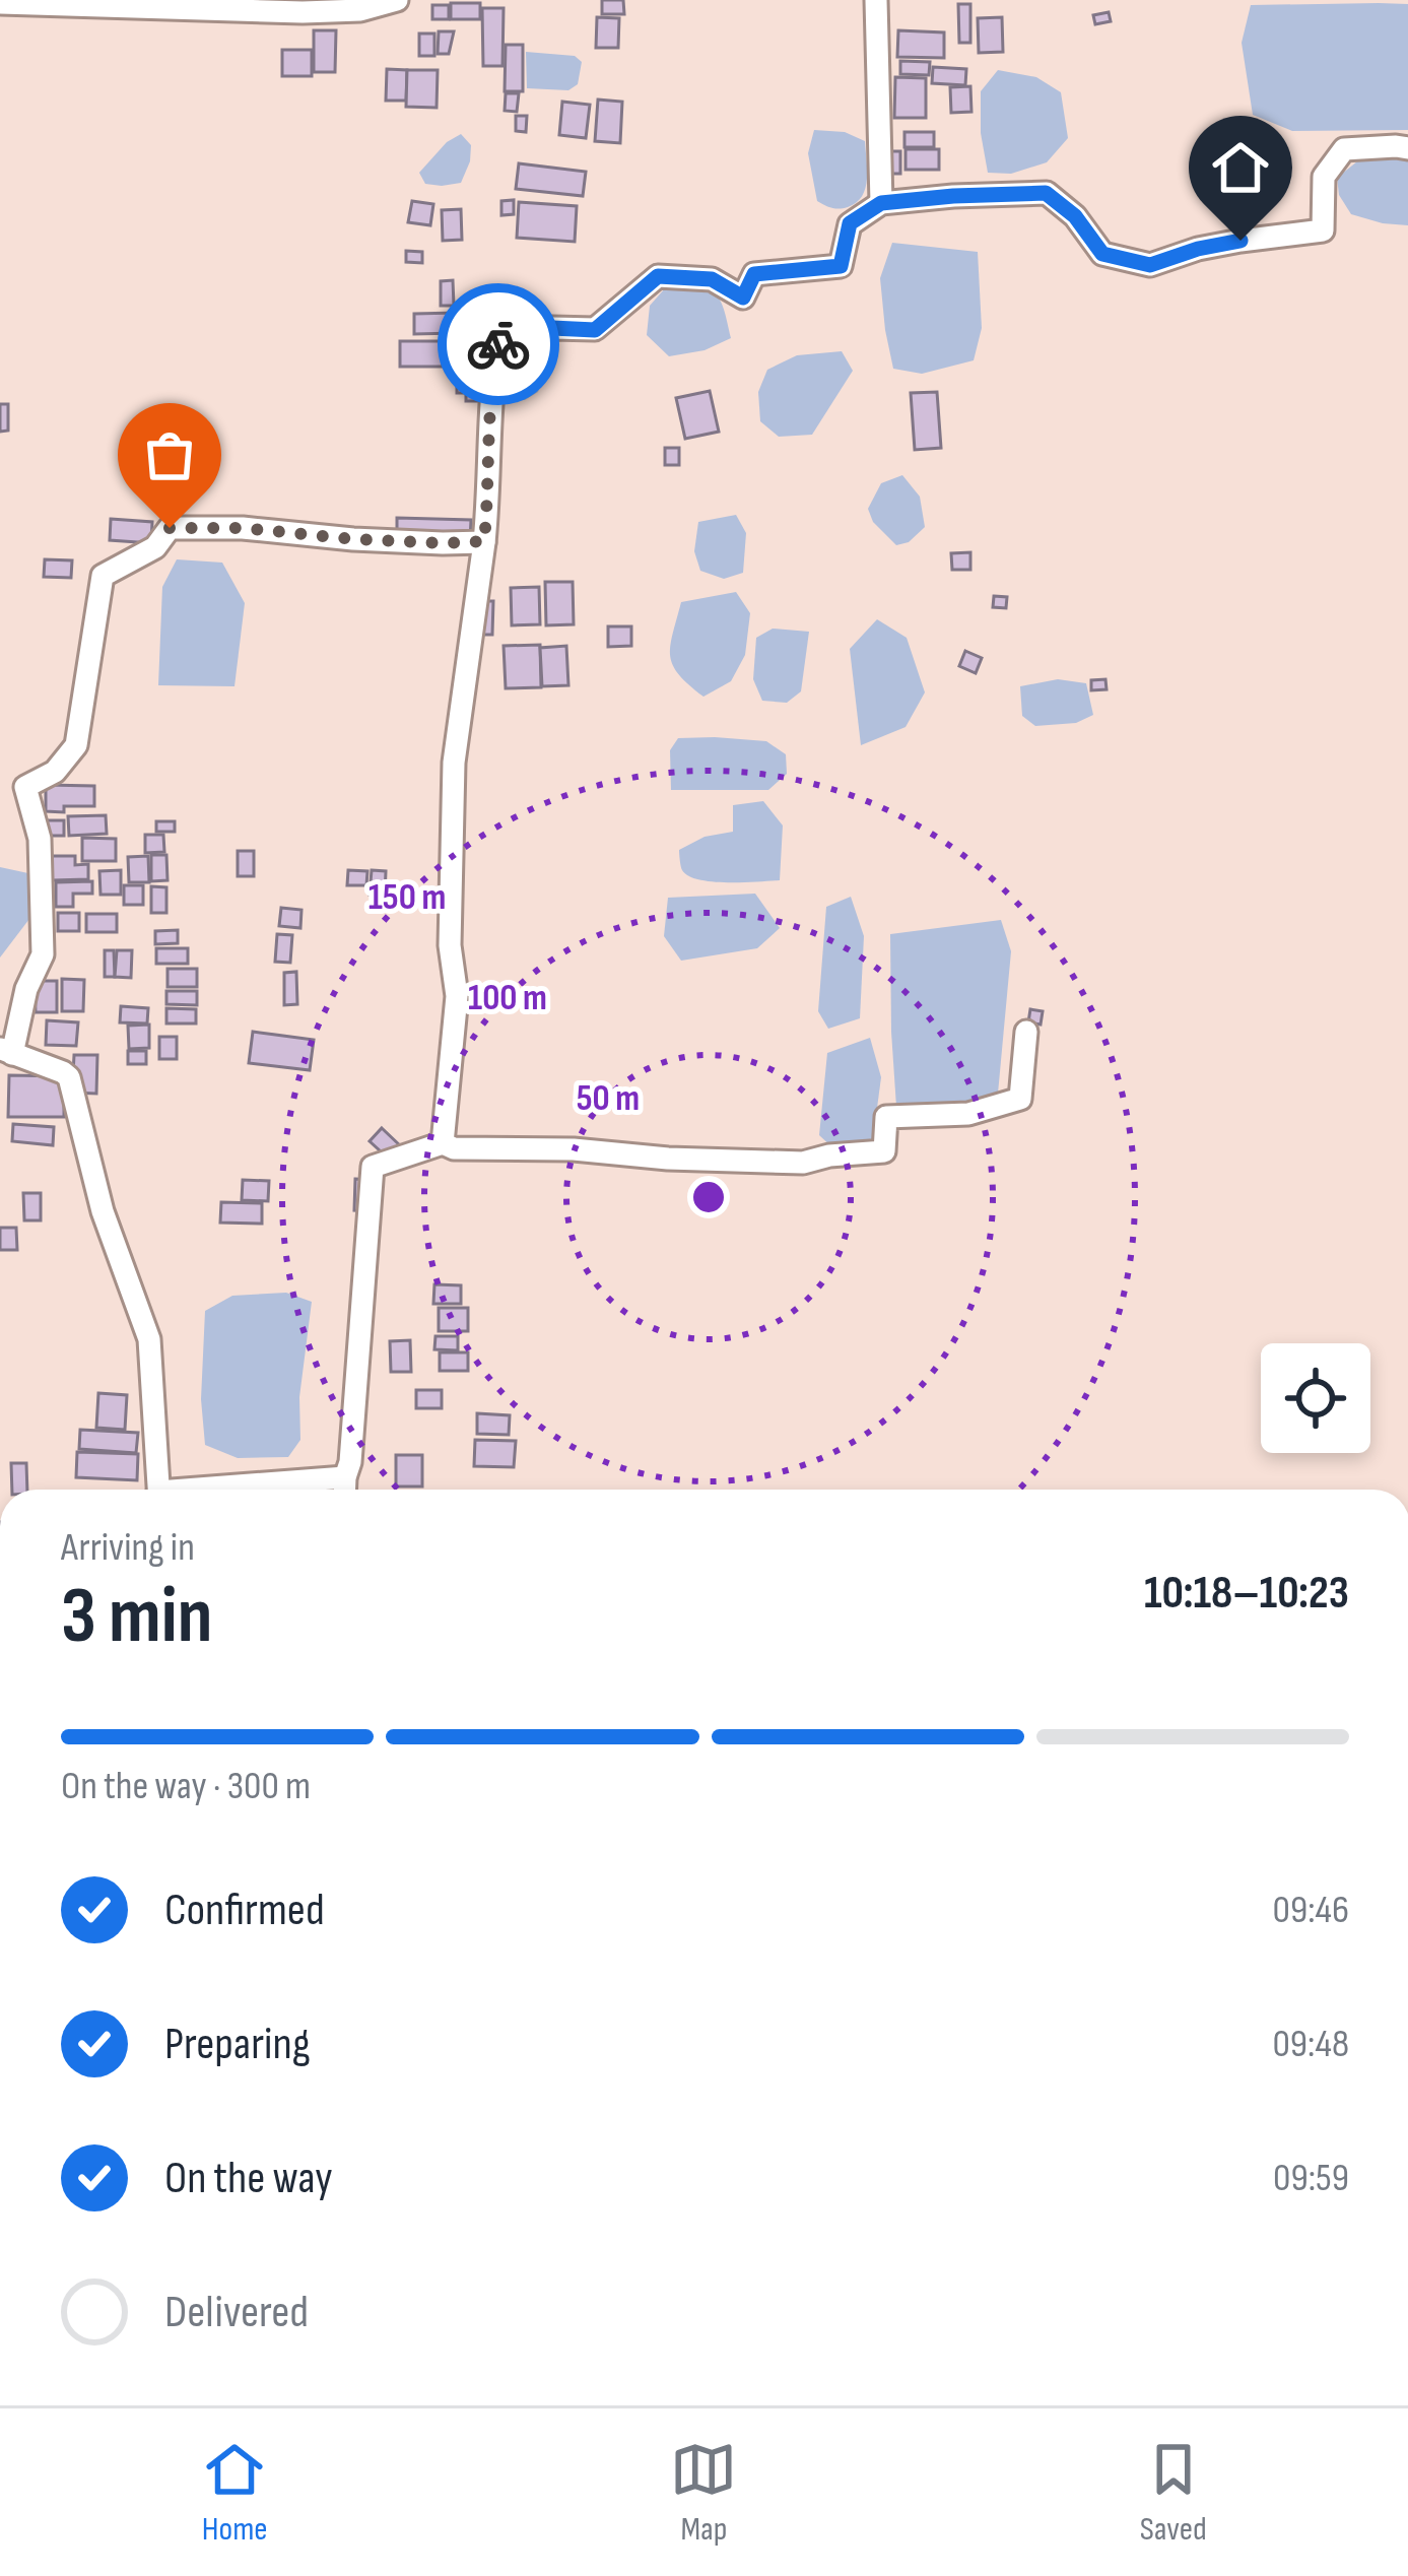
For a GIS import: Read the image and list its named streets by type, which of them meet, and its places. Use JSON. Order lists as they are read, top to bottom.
{
  "page": {
    "heading": ["3 min", "Arriving in", "10:18–10:23"],
    "bar": "On the way · 300 m",
    "list": [
      ["Confirmed", "09:46"],
      ["Preparing", "09:48"],
      ["On the way", "09:59"],
      "Delivered"
    ],
    "tabs": ["Home", "Map", "Saved"]
  },
  "rings": ["150 m", "100 m", "50 m"]
}
